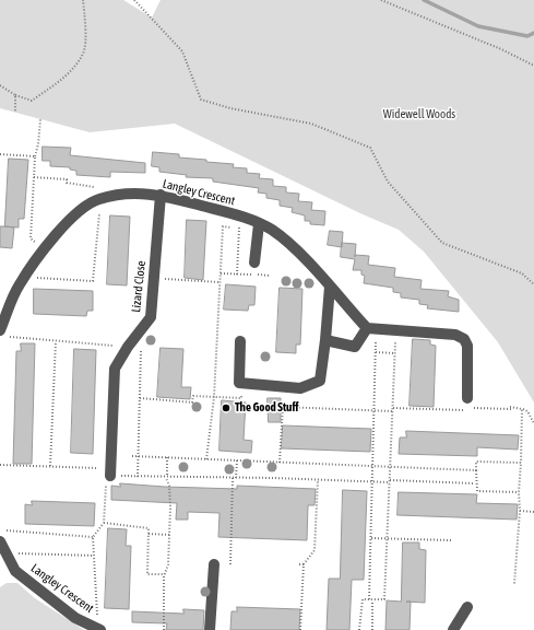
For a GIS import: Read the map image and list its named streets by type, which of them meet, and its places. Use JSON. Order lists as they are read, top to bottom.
{
  "streets": {
    "street": ["Langley Crescent", "Lizard Close"]
  },
  "crossings": [
    ["Langley Crescent", "Lizard Close"]
  ],
  "parks": ["Widewell Woods"],
  "places": ["The Good Stuff"]
}
